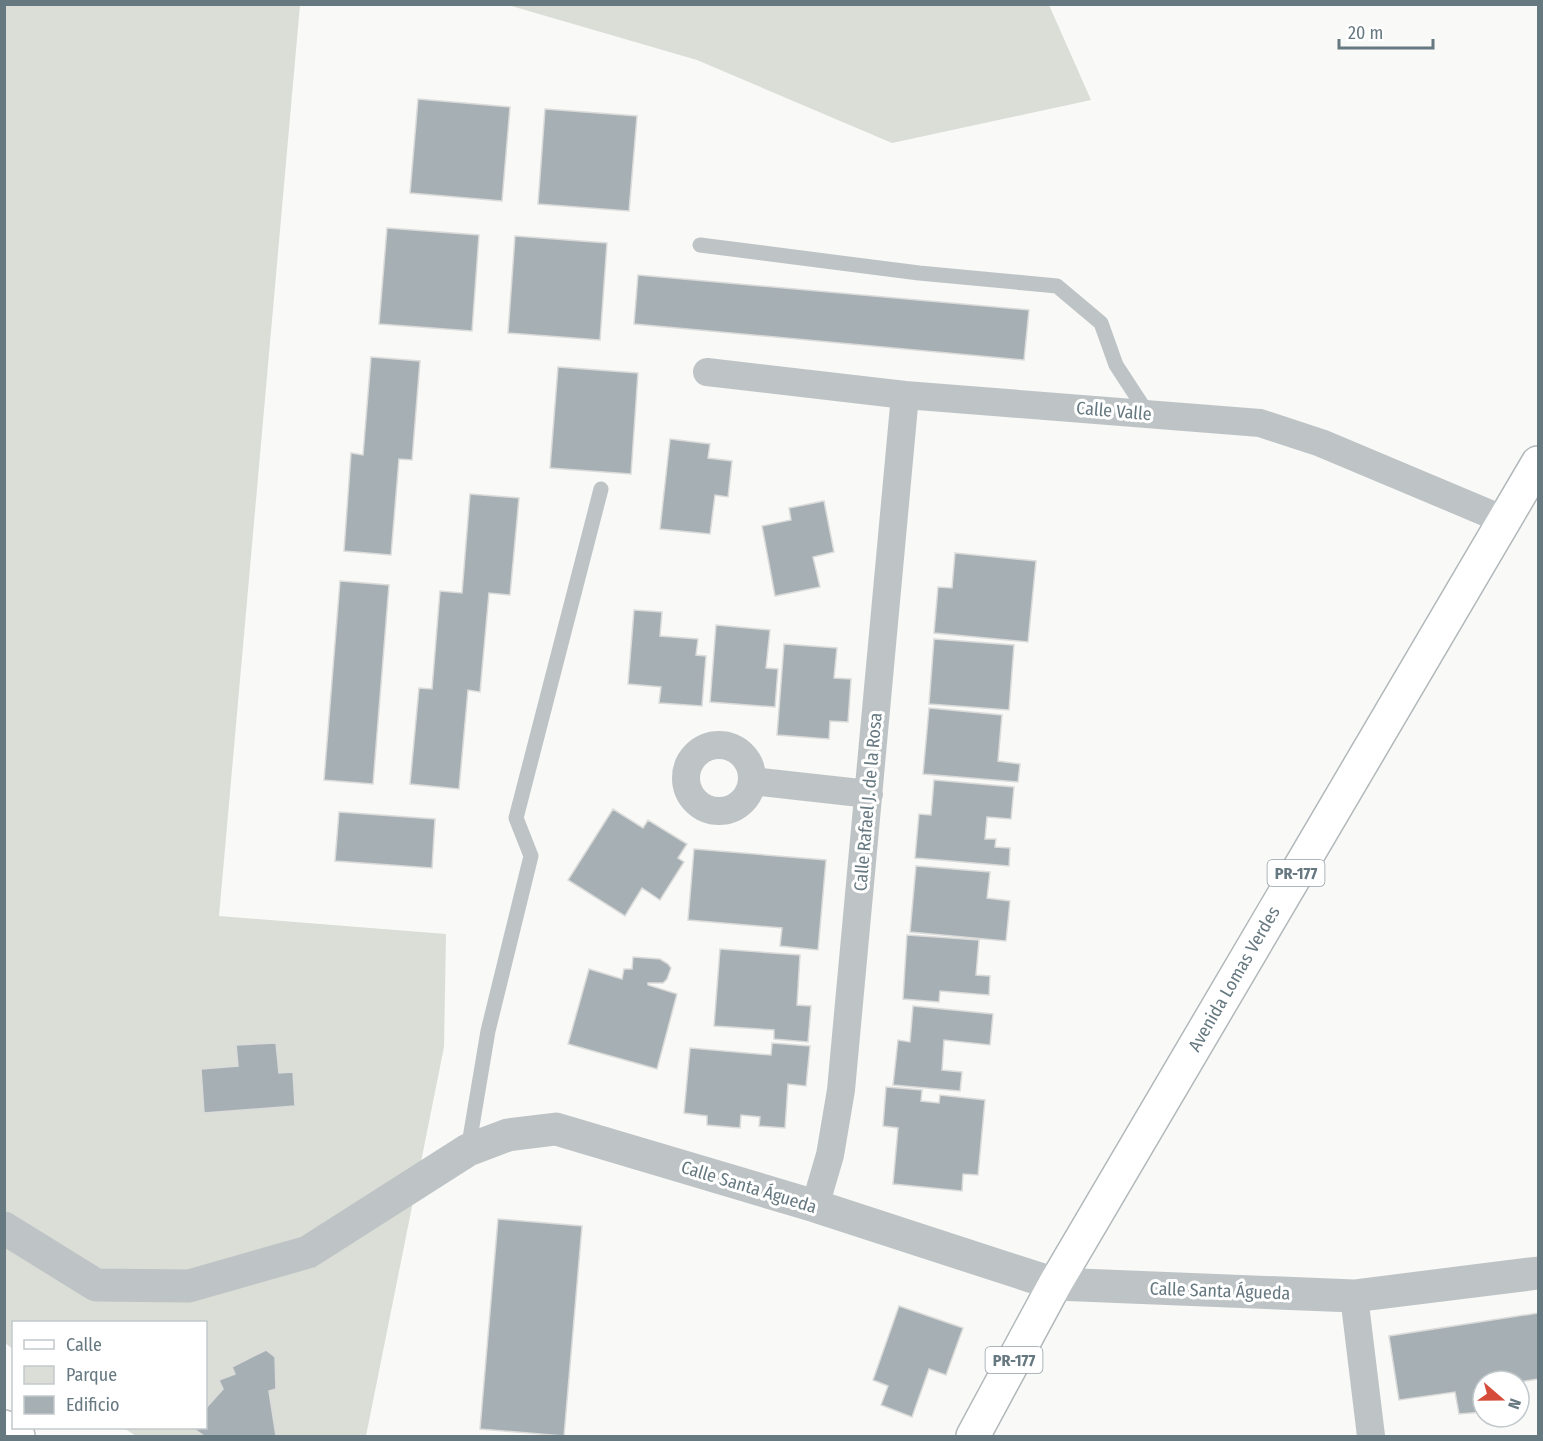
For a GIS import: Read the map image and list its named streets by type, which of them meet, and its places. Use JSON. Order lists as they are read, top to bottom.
{
  "streets": {
    "main road": ["PR-177", "Avenida Lomas Verdes"],
    "street": ["Calle Valle", "Calle Rafael J. de la Rosa", "Calle Santa Águeda"]
  },
  "crossings": [
    ["Calle Valle", "Calle Rafael J. de la Rosa"],
    ["Calle Valle", "Avenida Lomas Verdes"],
    ["Calle Rafael J. de la Rosa", "Calle Santa Águeda"],
    ["Avenida Lomas Verdes", "Calle Santa Águeda"]
  ],
  "legend": ["Calle", "Parque", "Edificio"],
  "scale_bar": "20 m",
  "north": "right"
}
